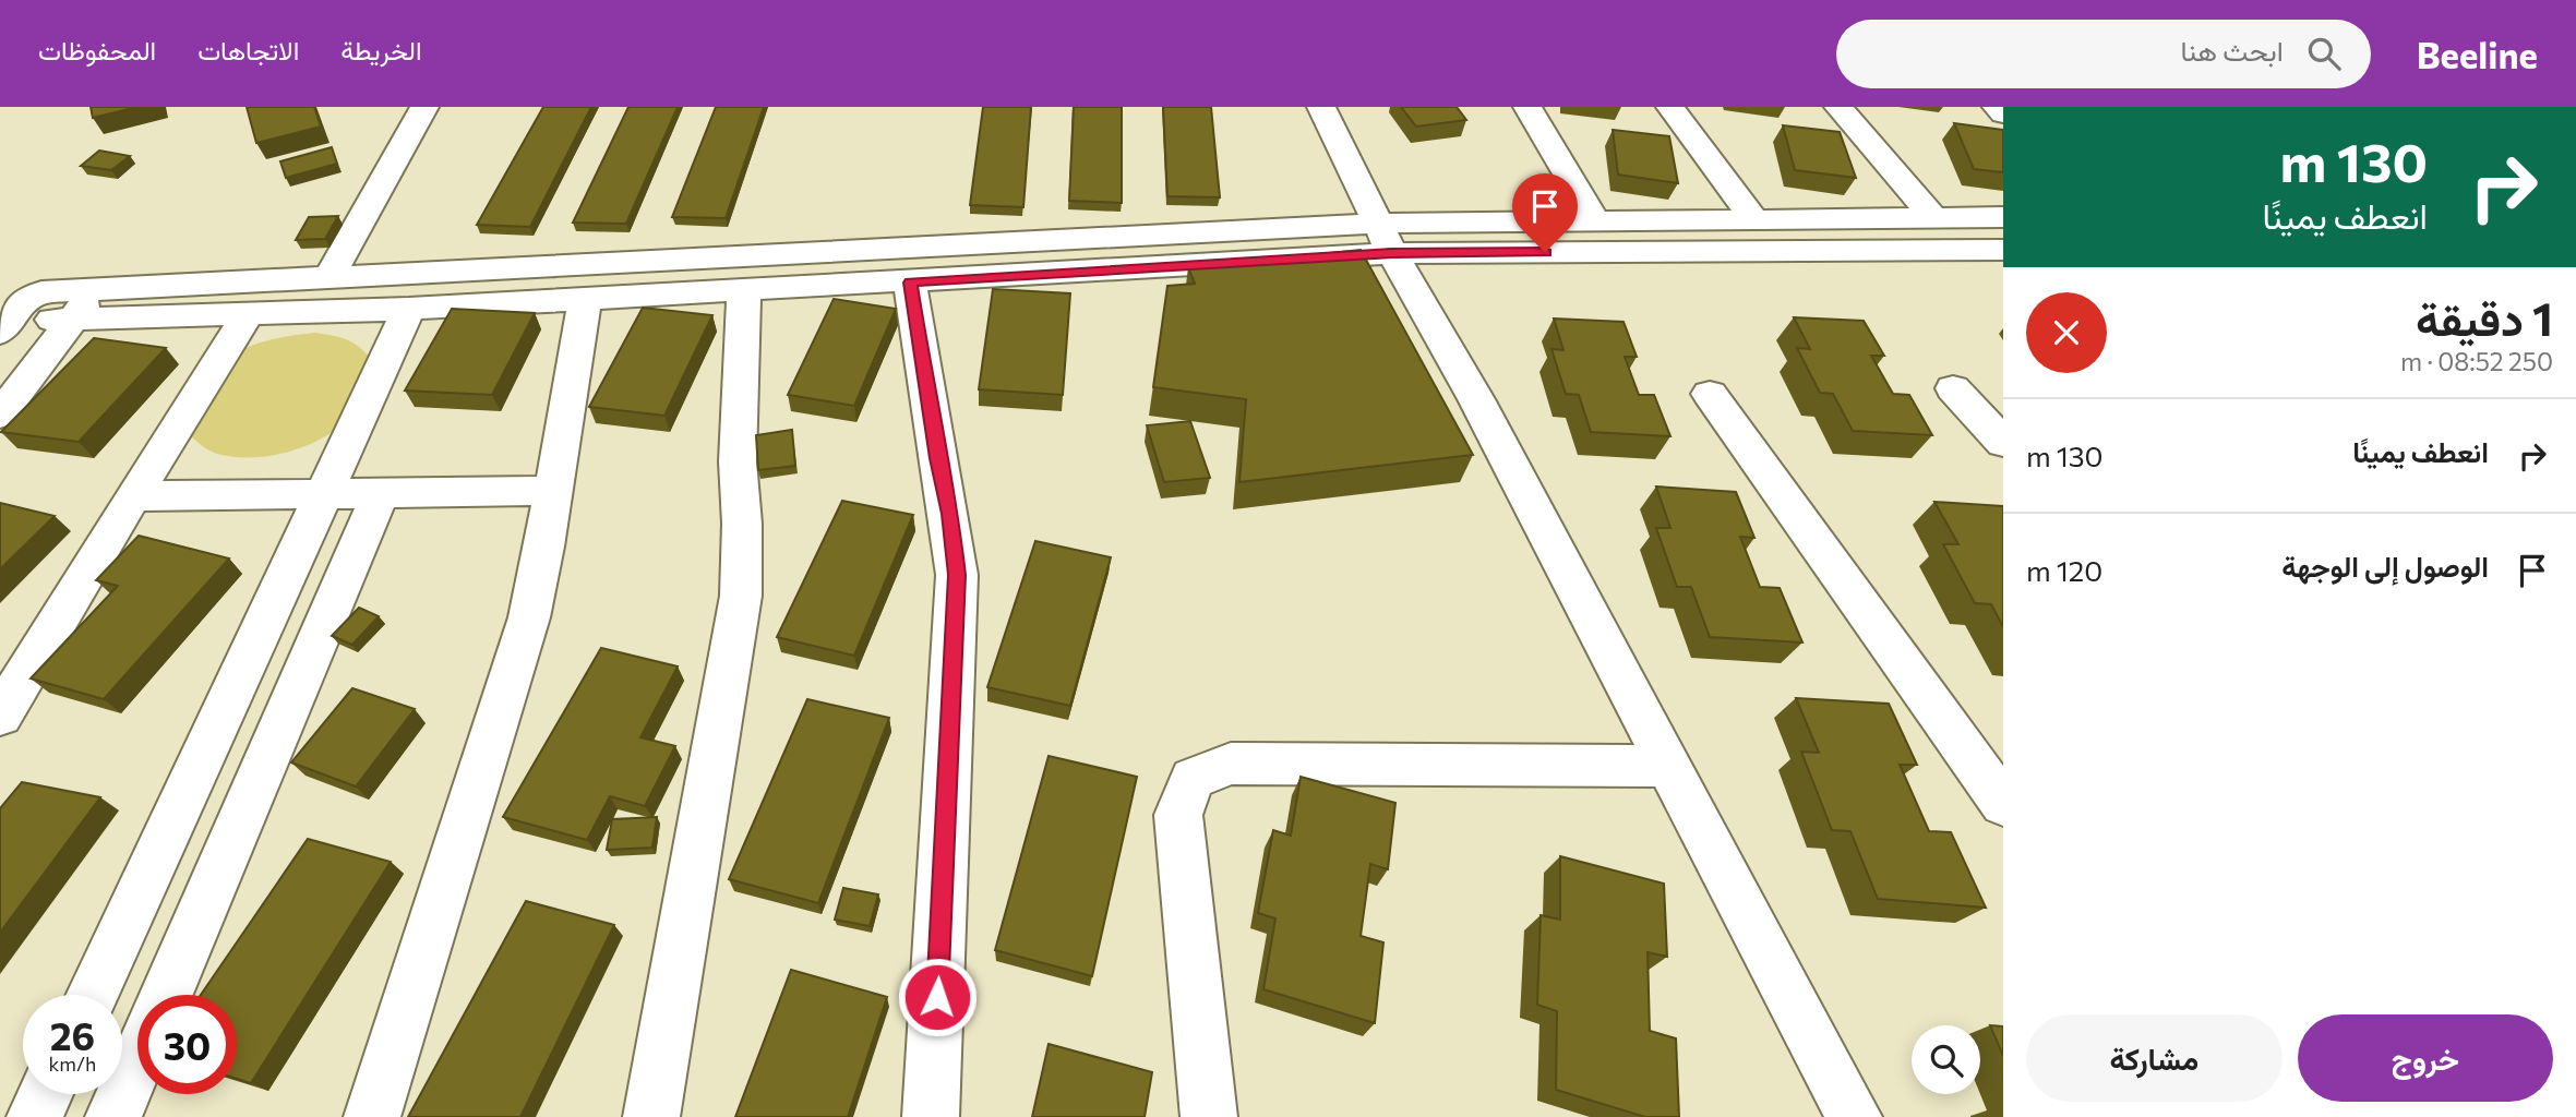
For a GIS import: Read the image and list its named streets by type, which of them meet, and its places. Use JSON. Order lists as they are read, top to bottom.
{
  "page": {
    "header": "Beeline",
    "search": "ابحث هنا",
    "nav": ["الخريطة", "الاتجاهات", "المحفوظات"],
    "turn": ["130 m", "انعطف يمينًا"],
    "heading": ["1 دقيقة", "250 m · 08:52"],
    "list": [
      {
        "name": "انعطف يمينًا",
        "value": "130 m"
      },
      {
        "name": "الوصول إلى الوجهة",
        "value": "120 m"
      }
    ],
    "speed": "26 km/h",
    "limit": "30",
    "buttons": ["خروج", "مشاركة"]
  }
}
